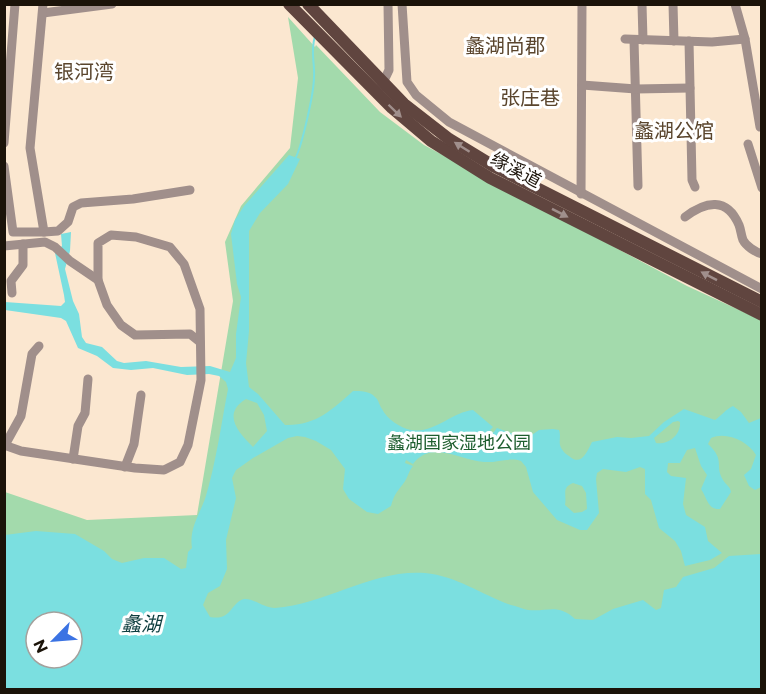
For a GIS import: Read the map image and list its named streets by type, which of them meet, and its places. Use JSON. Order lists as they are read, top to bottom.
{
  "streets": {
    "main road": ["缘溪道"]
  },
  "districts": [
    "蠡湖尚郡",
    "银河湾",
    "张庄巷",
    "蠡湖公馆"
  ],
  "water": ["蠡湖"],
  "parks": ["蠡湖国家湿地公园"],
  "north": "bottom left"
}
